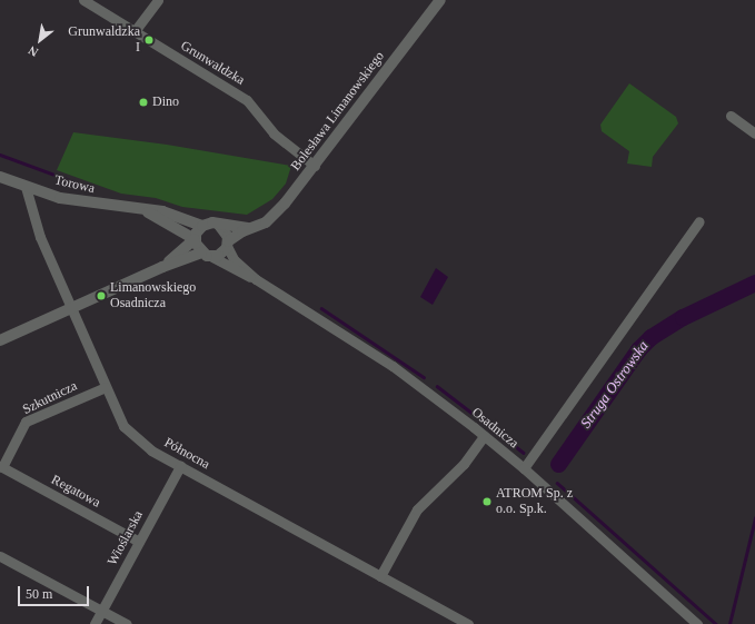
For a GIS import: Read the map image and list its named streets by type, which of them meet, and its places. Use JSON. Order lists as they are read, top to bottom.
{
  "streets": {
    "street": [
      "Grunwaldzka",
      "Bolesława Limanowskiego",
      "Torowa",
      "Szkutnicza",
      "Osadnicza",
      "Północna",
      "Regatowa",
      "Wioślarska"
    ]
  },
  "crossings": [
    ["Grunwaldzka", "Bolesława Limanowskiego"],
    ["Bolesława Limanowskiego", "Torowa"],
    ["Bolesława Limanowskiego", "Osadnicza"],
    ["Torowa", "Osadnicza"],
    ["Torowa", "Północna"],
    ["Szkutnicza", "Północna"],
    ["Szkutnicza", "Regatowa"],
    ["Północna", "Wioślarska"],
    ["Regatowa", "Wioślarska"]
  ],
  "water": ["Struga Ostrowska"],
  "places": [
    "Grunwaldzka I",
    "Dino",
    "Limanowskiego Osadnicza",
    "ATROM Sp. z o.o. Sp.k."
  ],
  "scale_bar": "50 m",
  "north": "bottom left"
}
